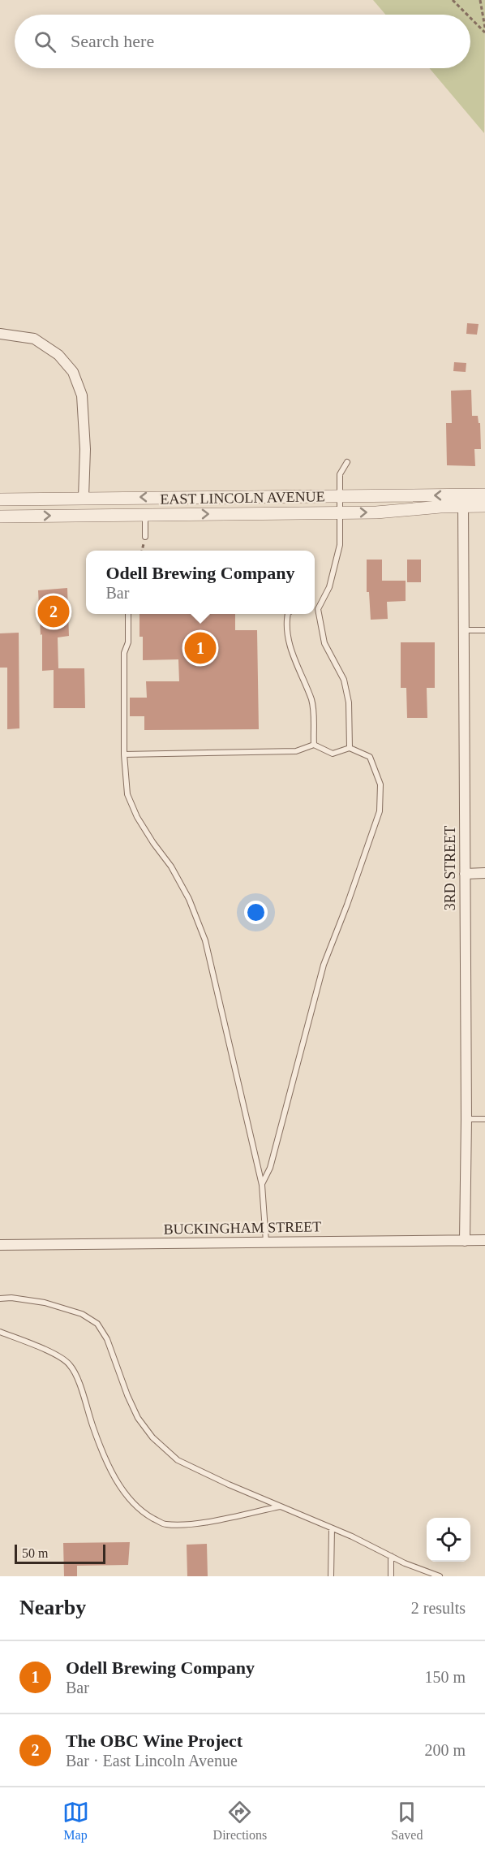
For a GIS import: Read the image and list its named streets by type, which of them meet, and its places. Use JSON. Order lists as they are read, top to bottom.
{
  "streets": {
    "street": ["EAST LINCOLN AVENUE", "3RD STREET", "BUCKINGHAM STREET"]
  },
  "crossings": [
    ["EAST LINCOLN AVENUE", "3RD STREET"],
    ["3RD STREET", "BUCKINGHAM STREET"]
  ],
  "scale_bar": "50 m",
  "page": {
    "search": "Search here",
    "popup": ["Odell Brewing Company", "Bar"],
    "pins": ["2", "1"],
    "scale": "50 m",
    "heading": ["Nearby", "2 results"],
    "list": [
      {
        "mark": "1",
        "name": "Odell Brewing Company",
        "note": "Bar",
        "value": "150 m"
      },
      {
        "mark": "2",
        "name": "The OBC Wine Project",
        "note": "Bar · East Lincoln Avenue",
        "value": "200 m"
      }
    ],
    "nav": ["Map", "Directions", "Saved"]
  }
}
